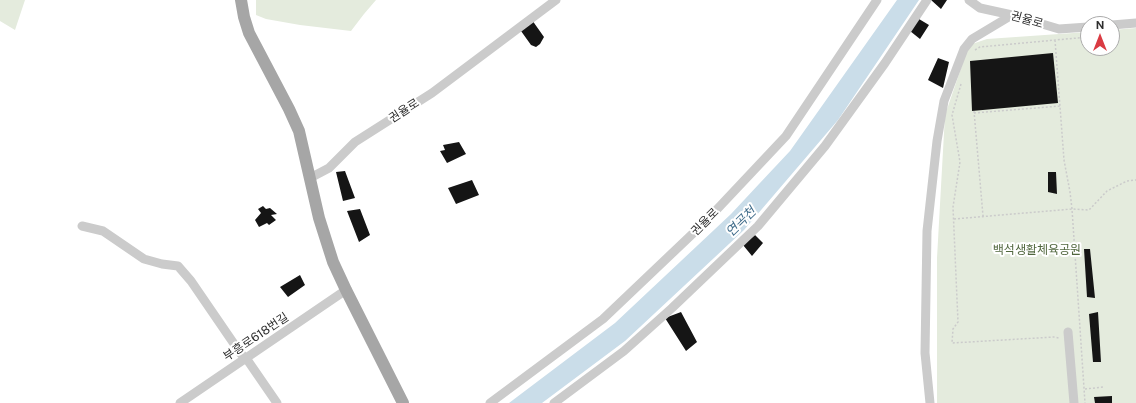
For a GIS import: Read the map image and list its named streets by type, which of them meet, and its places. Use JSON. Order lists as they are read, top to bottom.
{
  "streets": {
    "street": ["권율로", "부흥로618번길"]
  },
  "water": ["연곡천"],
  "parks": ["백석생활체육공원"],
  "north": "top"
}
